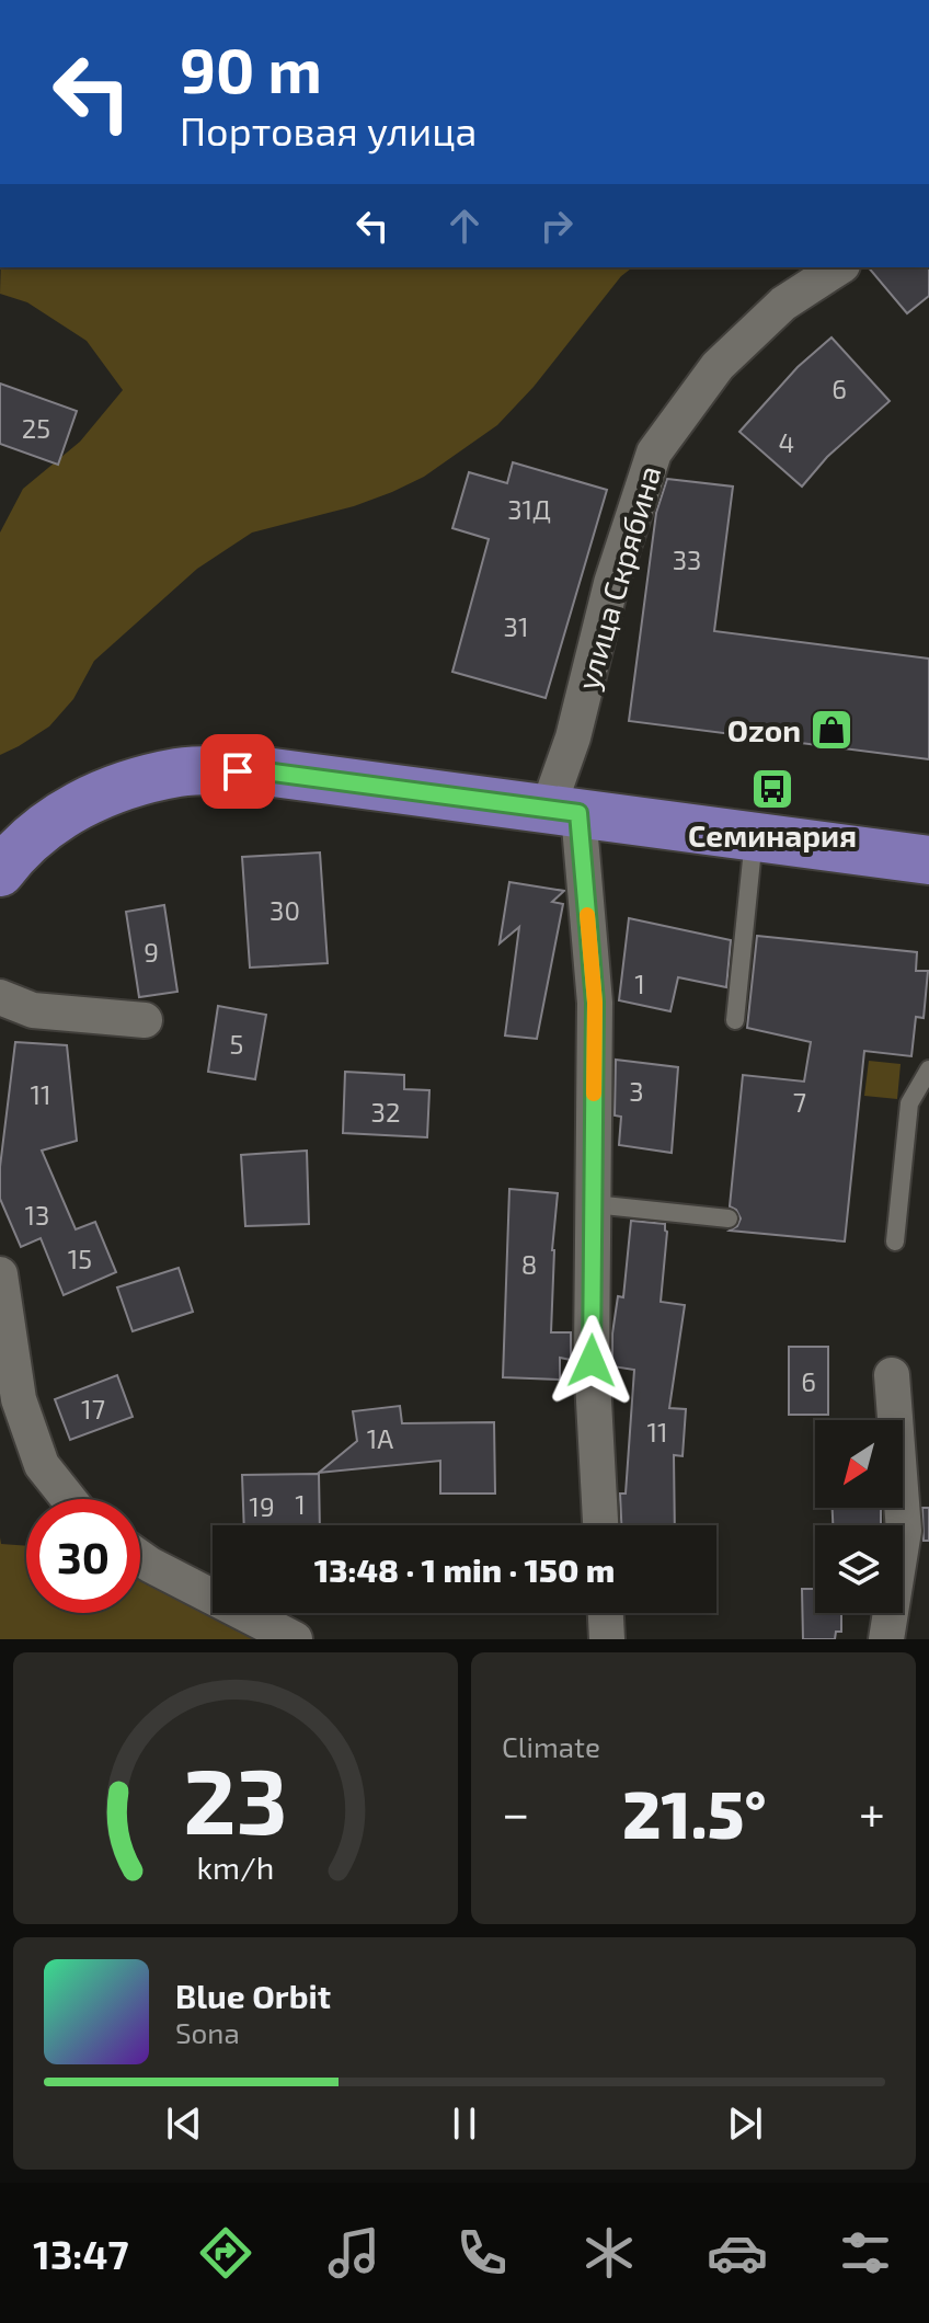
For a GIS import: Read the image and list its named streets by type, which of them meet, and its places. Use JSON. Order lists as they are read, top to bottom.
{
  "streets": {
    "street": ["улица Скрябина"]
  },
  "places": {
    "shop": ["Ozon"],
    "bus stop": ["Семинария"]
  },
  "house_numbers": [
    "6",
    "25",
    "4",
    "31Д",
    "33",
    "31",
    "30",
    "9",
    "1",
    "5",
    "3",
    "11",
    "7",
    "32",
    "13",
    "15",
    "8",
    "6",
    "17",
    "11",
    "1А",
    "1",
    "19"
  ],
  "north": "bottom left",
  "page": {
    "turn": ["90 m", "Портовая улица"],
    "limit": "30",
    "trip": "13:48 · 1 min · 150 m",
    "tile": "Climate",
    "heat": ["−", "21.5°", "+"],
    "song": ["Blue Orbit", "Sona"],
    "tabs": "13:47",
    "gauge": ["23", "km/h"]
  }
}
